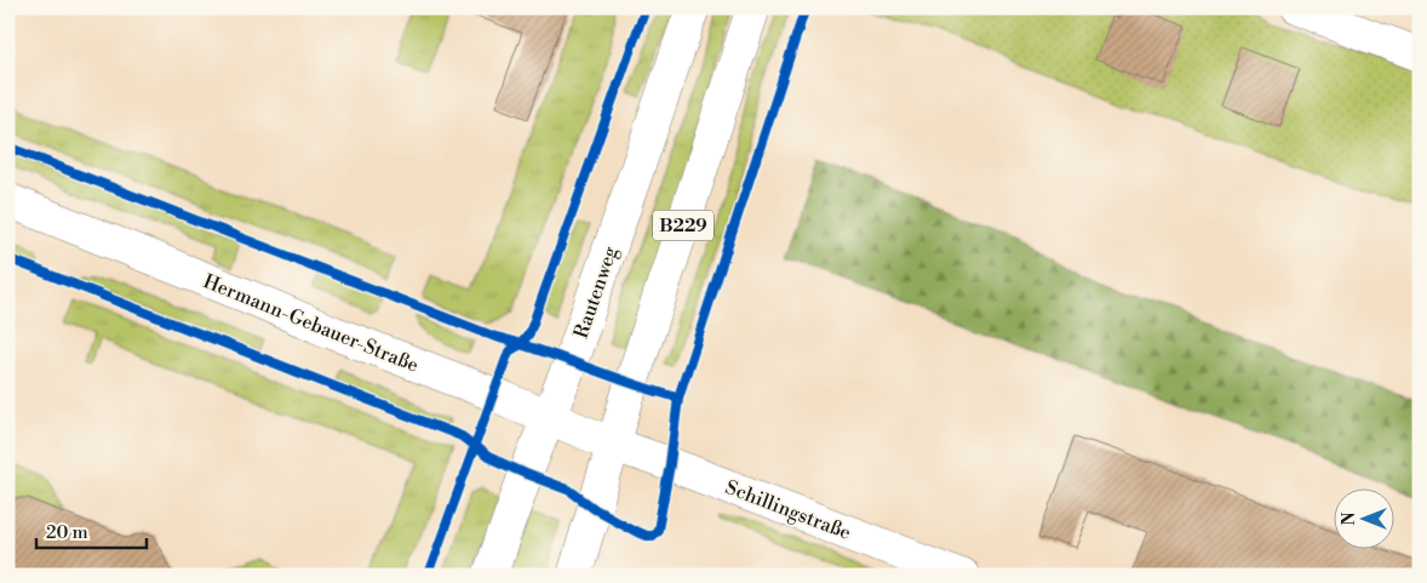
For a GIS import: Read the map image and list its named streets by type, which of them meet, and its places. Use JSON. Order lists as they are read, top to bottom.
{
  "streets": {
    "main road": [
      "B229",
      "Rautenweg",
      "Hermann-Gebauer-Straße",
      "Schillingstraße"
    ]
  },
  "crossings": [
    ["B229", "Hermann-Gebauer-Straße"],
    ["B229", "Schillingstraße"],
    ["Rautenweg", "Hermann-Gebauer-Straße"],
    ["Hermann-Gebauer-Straße", "Schillingstraße"]
  ],
  "scale_bar": "20 m",
  "north": "left"
}
